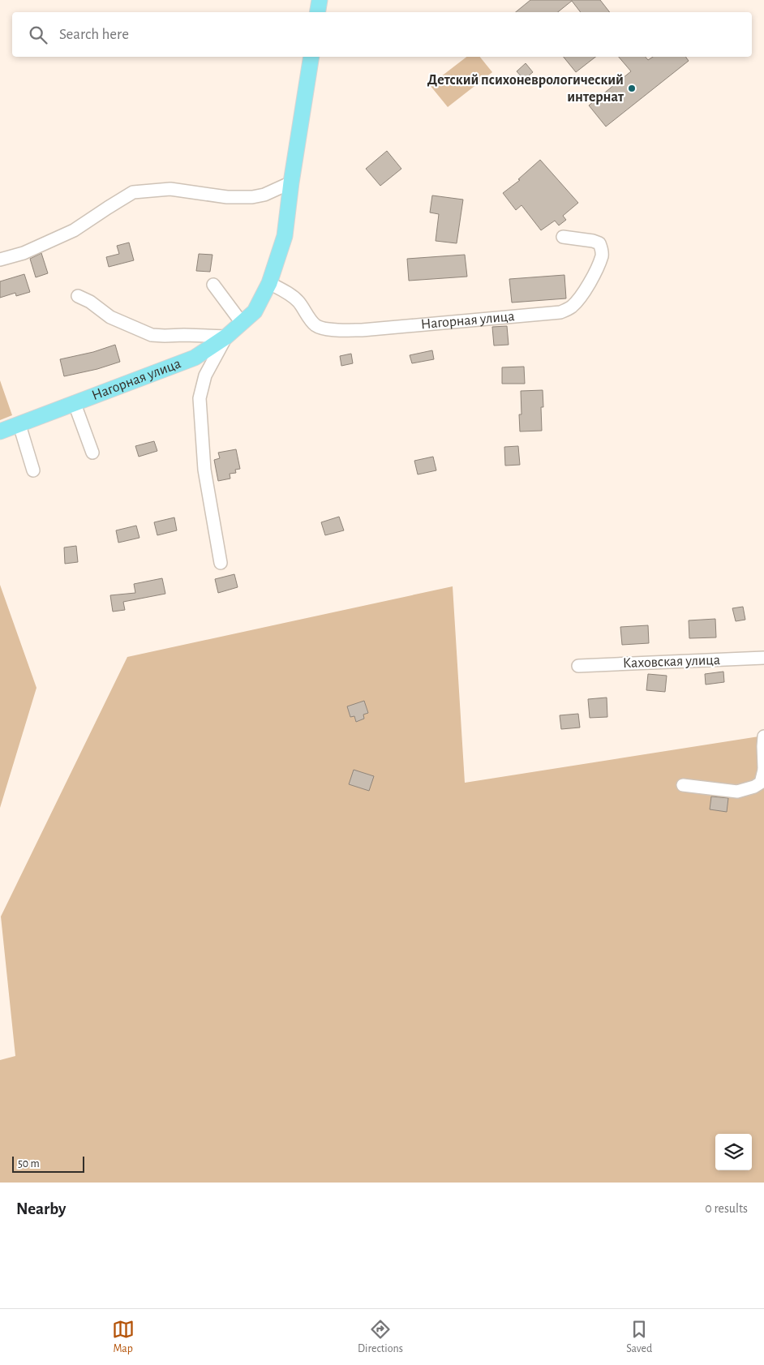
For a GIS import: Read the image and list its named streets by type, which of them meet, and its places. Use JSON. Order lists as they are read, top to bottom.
{
  "streets": {
    "main road": ["Нагорная улица"],
    "street": ["Каховская улица"]
  },
  "places": ["Детский психоневрологический интернат"],
  "scale_bar": "50 m",
  "page": {
    "search": "Search here",
    "scale": "50 m",
    "heading": ["Nearby", "0 results"],
    "nav": ["Map", "Directions", "Saved"]
  }
}
